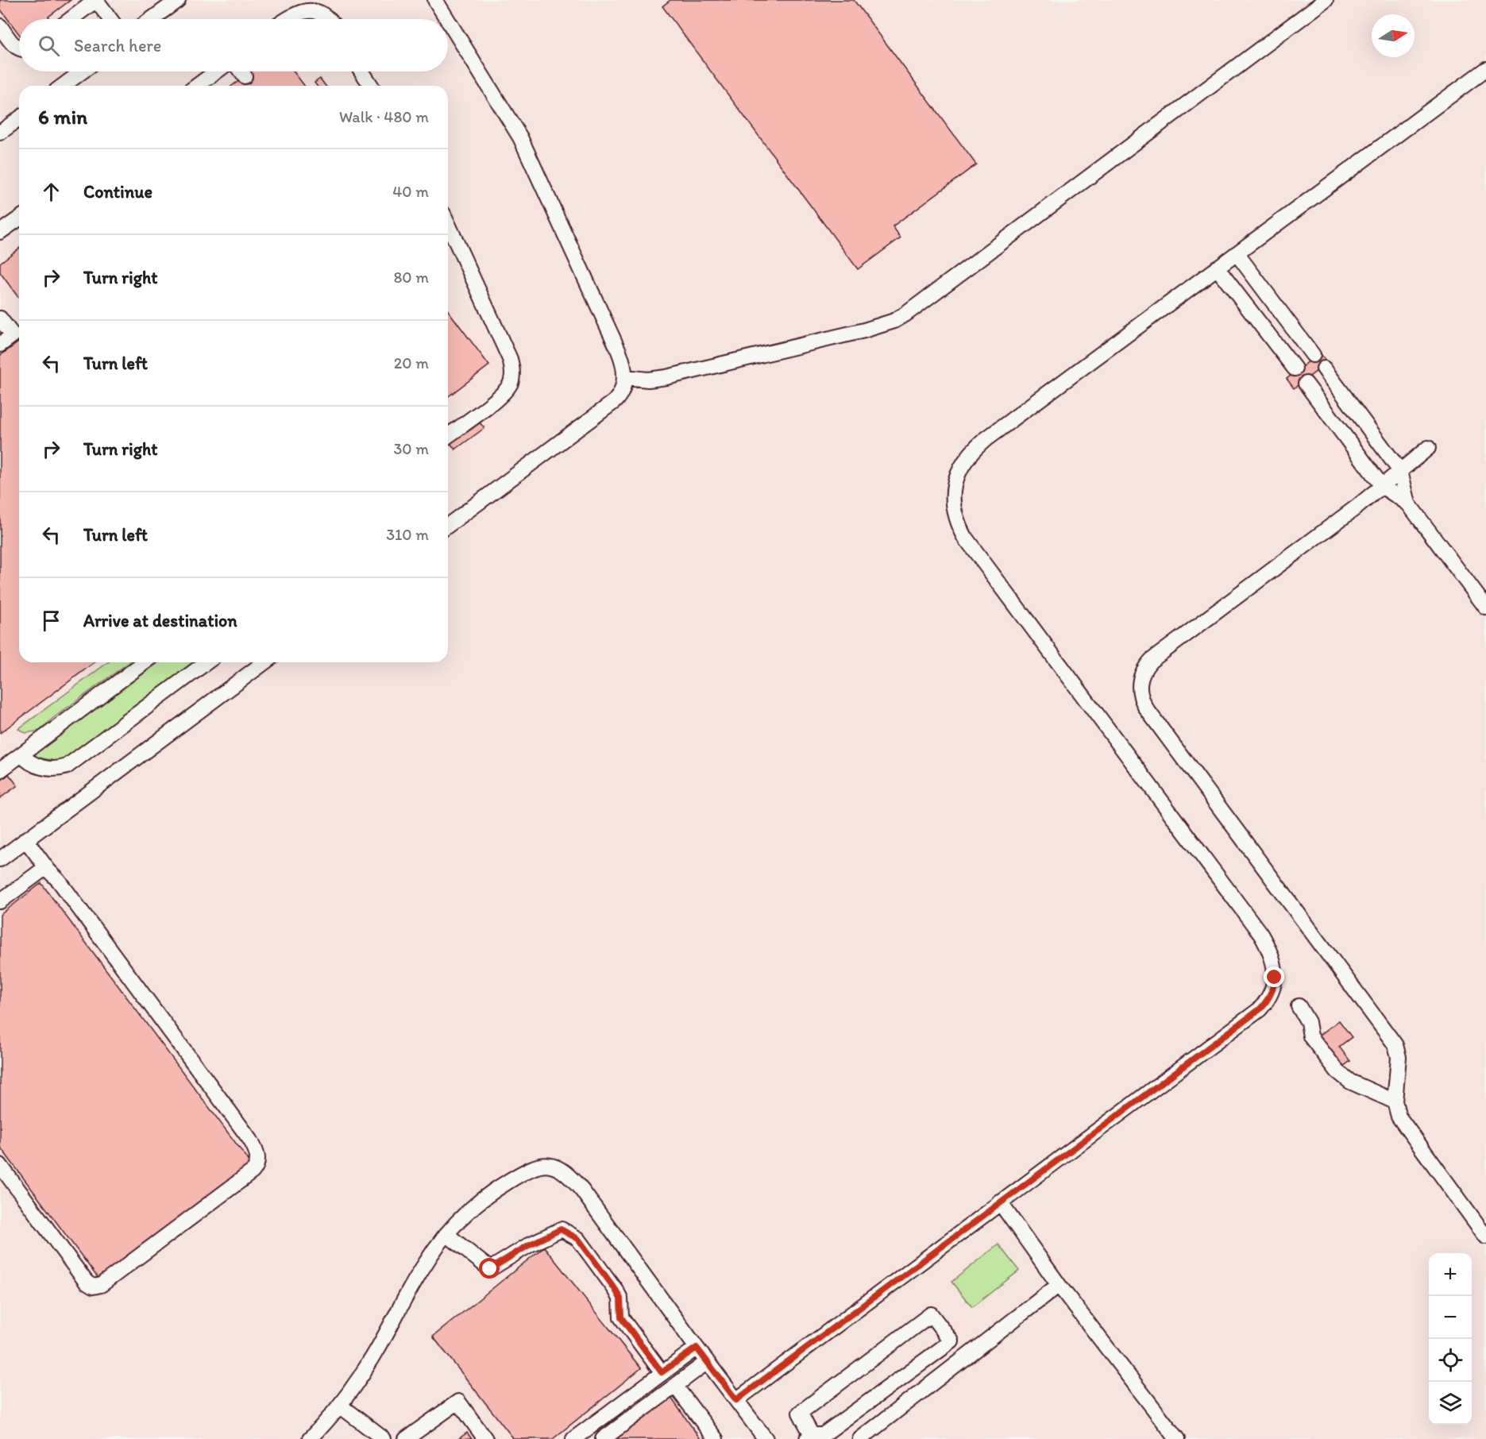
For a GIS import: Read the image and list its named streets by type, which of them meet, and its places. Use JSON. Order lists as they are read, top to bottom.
{
  "north": "right",
  "page": {
    "search": "Search here",
    "heading": ["6 min", "Walk · 480 m"],
    "list": [
      ["Continue", "40 m"],
      ["Turn right", "80 m"],
      ["Turn left", "20 m"],
      ["Turn right", "30 m"],
      ["Turn left", "310 m"],
      "Arrive at destination"
    ],
    "map_buttons": ["+", "−"]
  }
}
